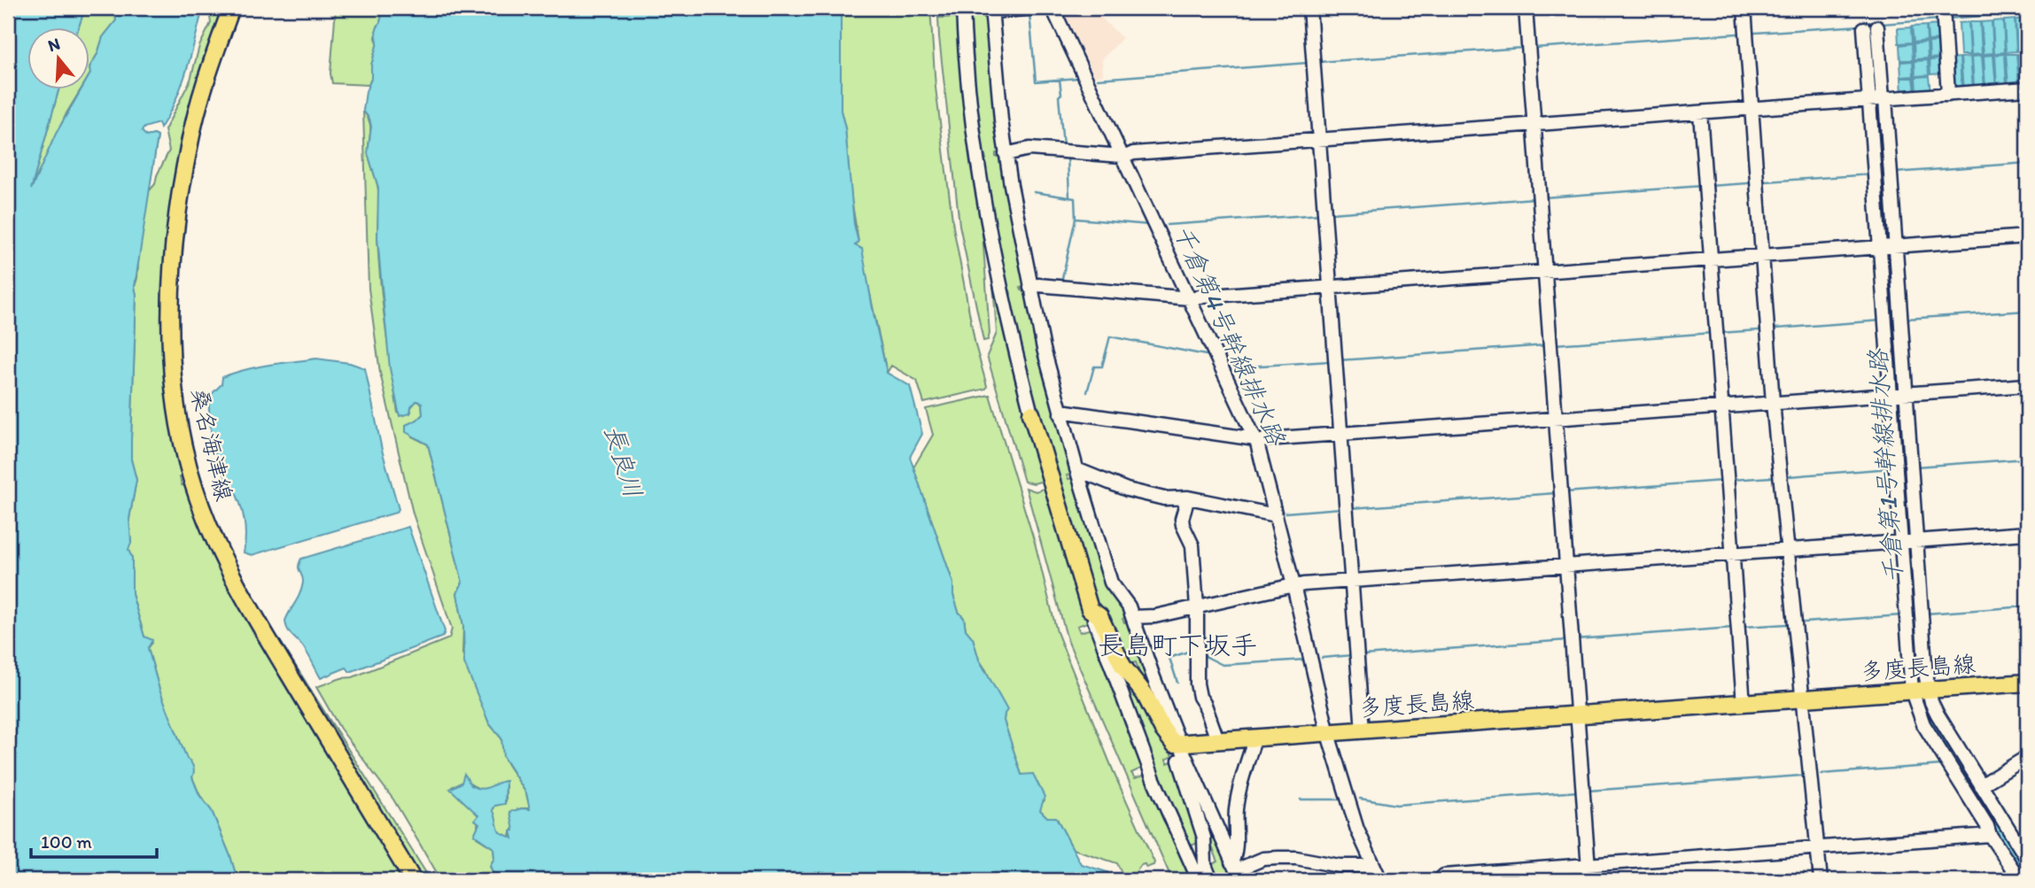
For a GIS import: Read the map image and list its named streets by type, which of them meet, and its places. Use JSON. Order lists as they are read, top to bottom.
{
  "streets": {
    "main road": ["桑名海津線", "多度長島線"]
  },
  "districts": ["長島町下坂手"],
  "water": ["千倉第4号幹線排水路", "長良川", "千倉第1号幹線排水路"],
  "scale_bar": "100 m",
  "north": "top"
}
